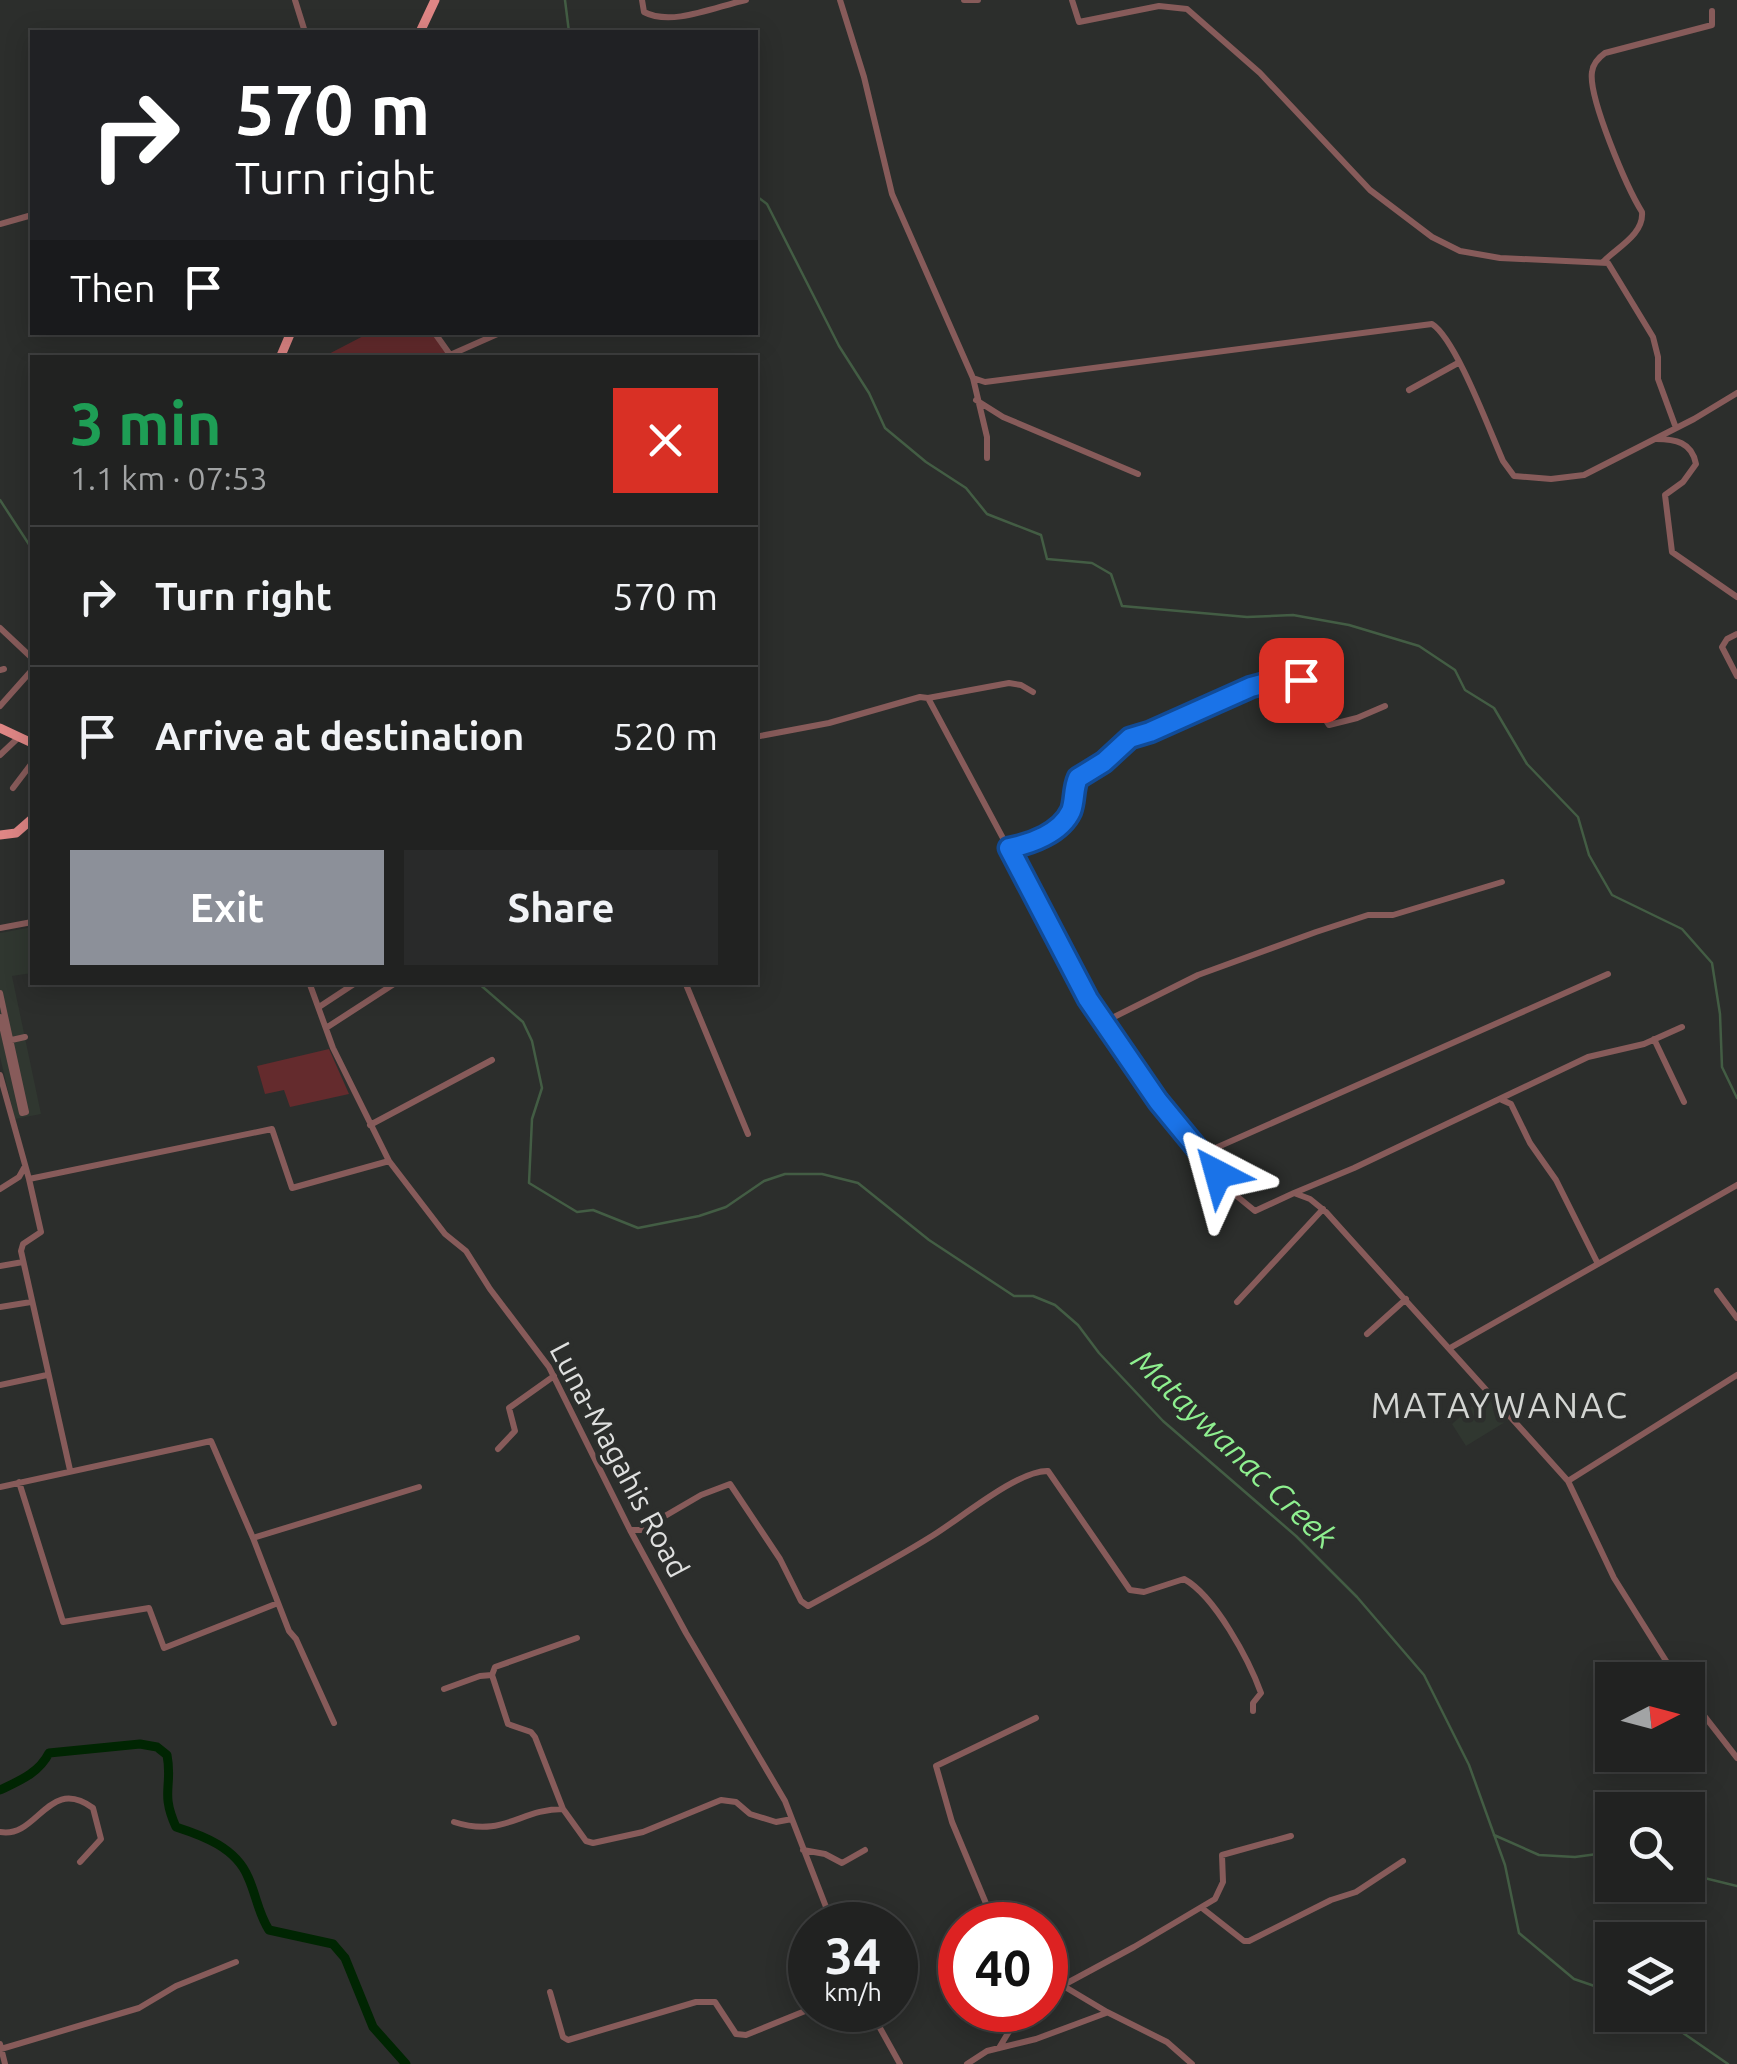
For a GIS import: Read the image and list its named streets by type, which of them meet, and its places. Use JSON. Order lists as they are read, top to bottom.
{
  "streets": {
    "street": ["Luna-Magahis Road"]
  },
  "districts": ["MATAYWANAC"],
  "water": ["Mataywanac Creek"],
  "north": "right",
  "page": {
    "turn": ["570 m", "Turn right"],
    "then": "Then",
    "heading": ["3 min", "1.1 km · 07:53"],
    "list": [
      {
        "name": "Turn right",
        "value": "570 m"
      },
      {
        "name": "Arrive at destination",
        "value": "520 m"
      }
    ],
    "buttons": ["Exit", "Share"],
    "speed": "34 km/h",
    "limit": "40"
  }
}
